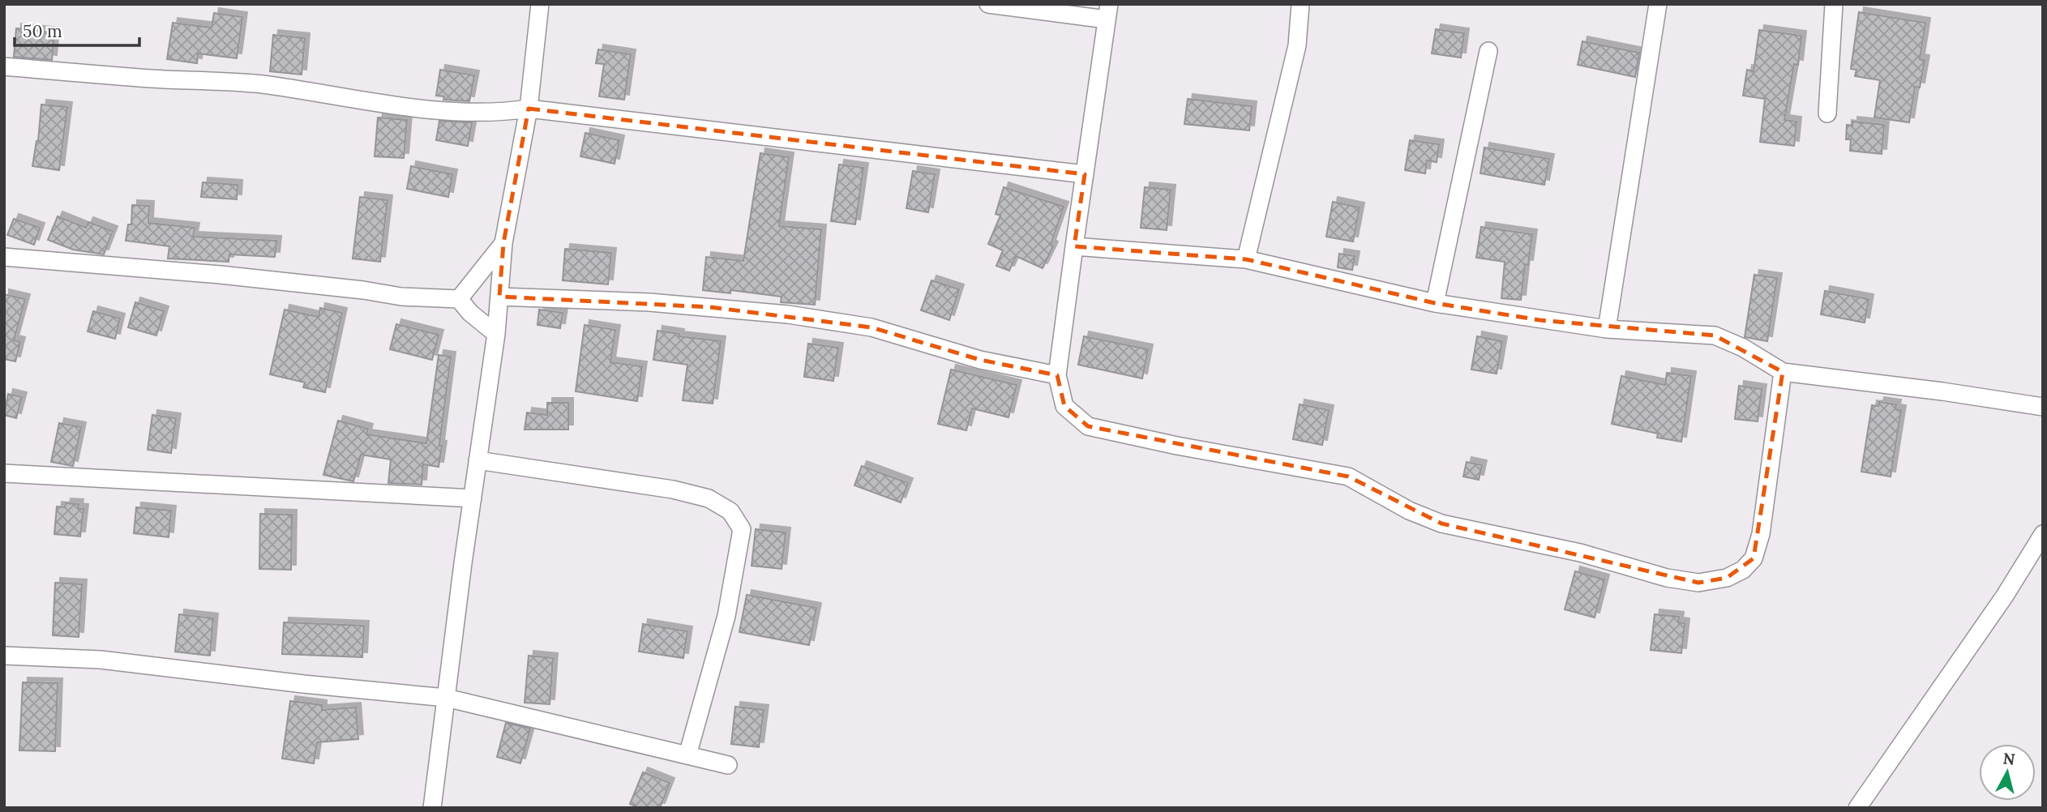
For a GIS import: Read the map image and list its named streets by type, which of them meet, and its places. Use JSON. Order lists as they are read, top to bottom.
{
  "scale_bar": "50 m",
  "north": "top"
}
